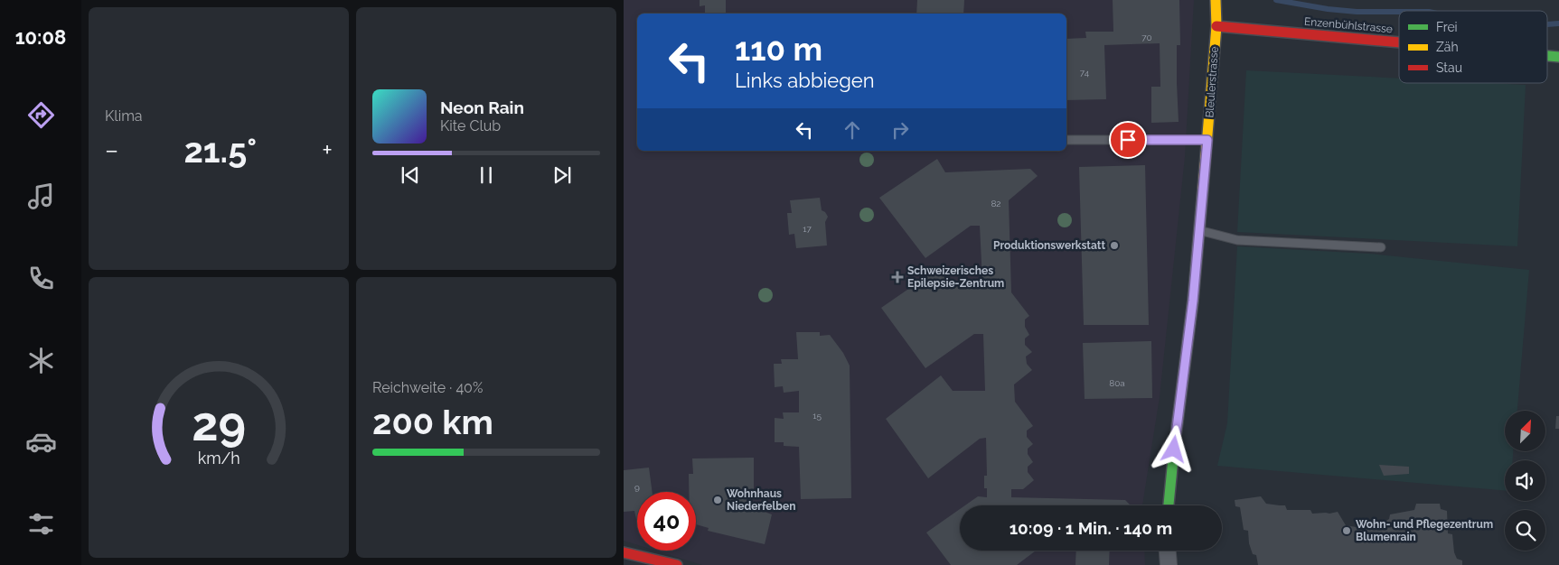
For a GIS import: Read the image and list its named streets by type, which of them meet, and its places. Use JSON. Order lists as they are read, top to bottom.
{
  "streets": {
    "street": ["Enzenbühlstrasse", "Bleulerstrasse"]
  },
  "crossings": [
    ["Enzenbühlstrasse", "Bleulerstrasse"]
  ],
  "places": {
    "other": ["Produktionswerkstatt", "Wohnhaus Niederfelben", "Wohn- und Pflegezentrum Blumenrain"],
    "health": ["Schweizerisches Epilepsie-Zentrum"]
  },
  "house_numbers": [
    "70",
    "74",
    "82",
    "17",
    "80a",
    "15",
    "9"
  ],
  "legend": ["Frei", "Zäh", "Stau"],
  "north": "top right",
  "page": {
    "tabs": "10:08",
    "tile": [
      "Klima",
      ["Reichweite · 40%", "200 km"]
    ],
    "turn": ["110 m", "Links abbiegen"],
    "song": ["Neon Rain", "Kite Club"],
    "heat": ["−", "21.5°", "+"],
    "limit": "40",
    "trip": "10:09 · 1 Min. · 140 m",
    "gauge": ["29", "km/h"]
  }
}
